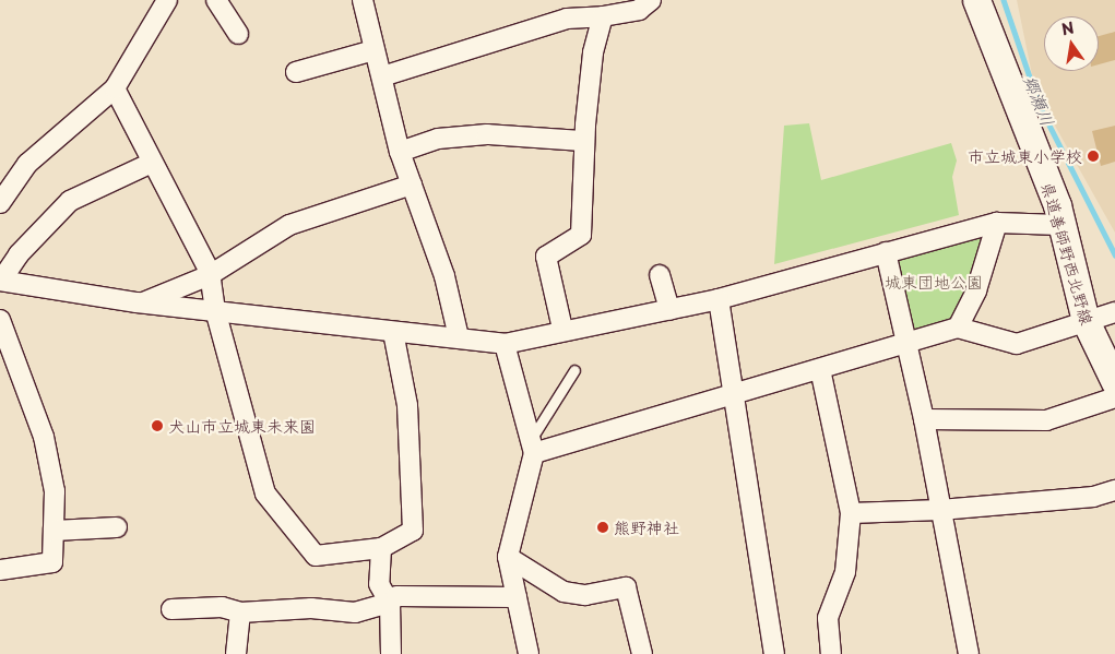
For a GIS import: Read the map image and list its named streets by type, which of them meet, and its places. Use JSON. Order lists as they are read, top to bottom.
{
  "streets": {
    "main road": ["県道善師野西北野線"]
  },
  "water": ["郷瀬川"],
  "parks": ["城東団地公園"],
  "places": ["市立城東小学校", "犬山市立城東未来園", "熊野神社"],
  "north": "top"
}
